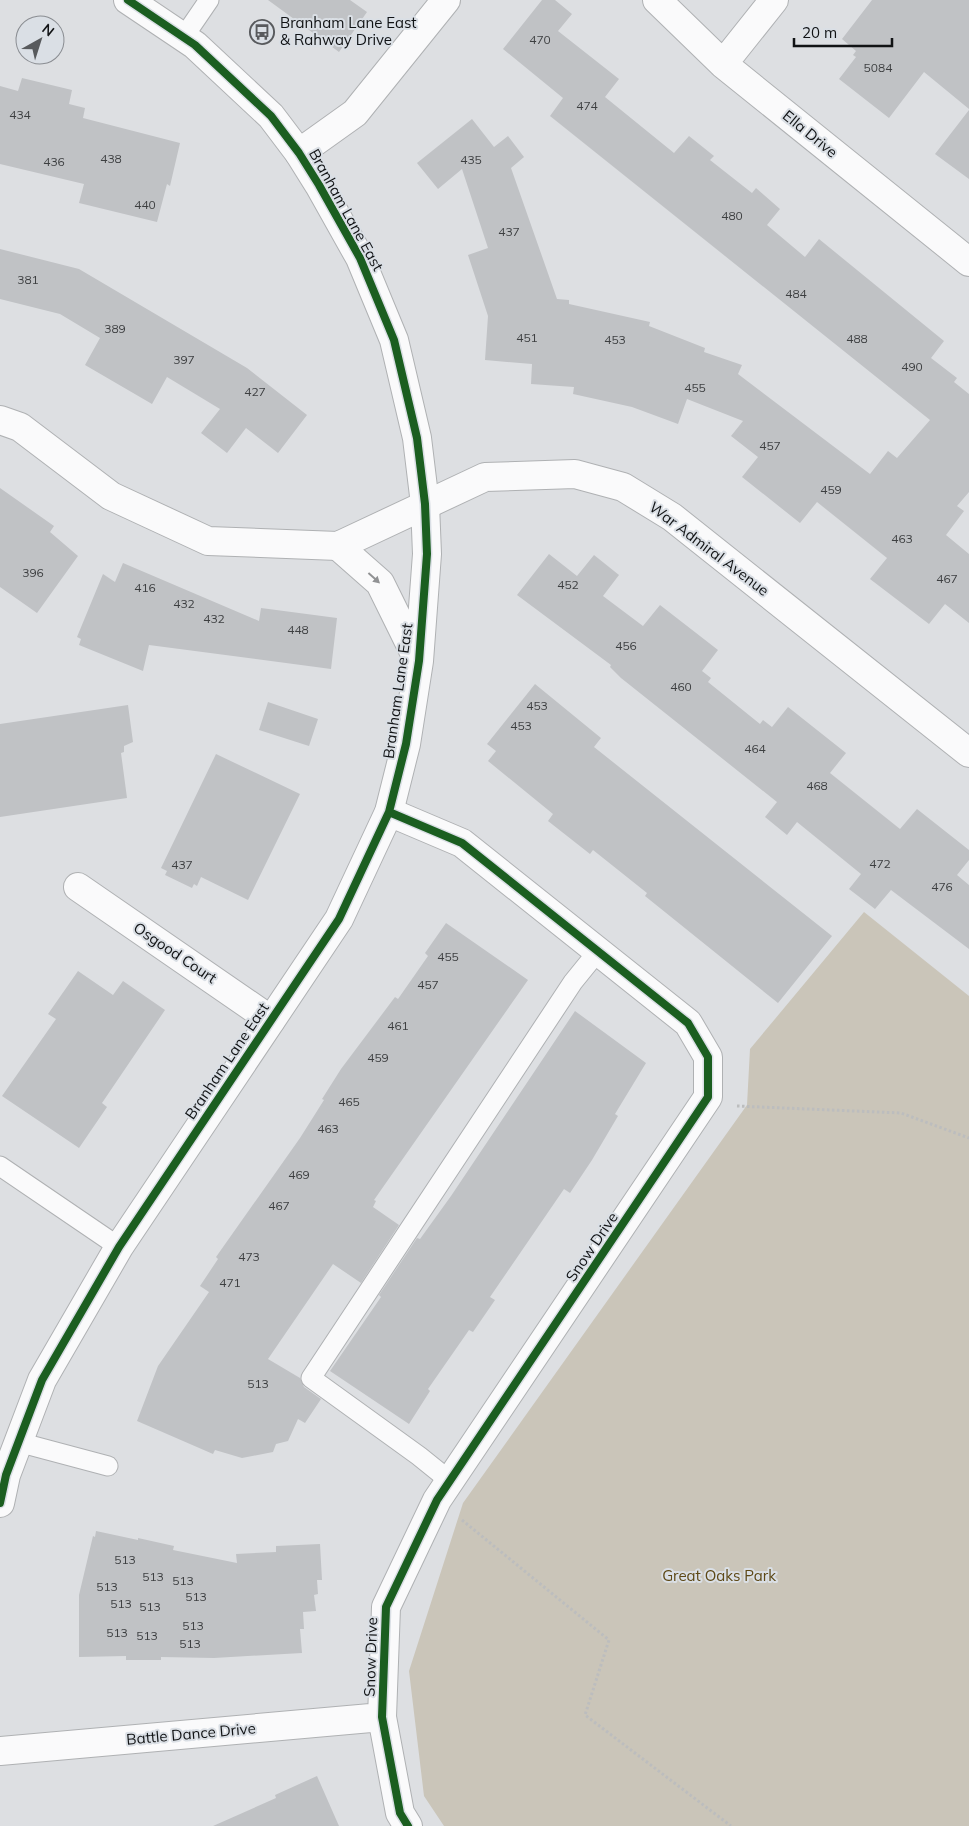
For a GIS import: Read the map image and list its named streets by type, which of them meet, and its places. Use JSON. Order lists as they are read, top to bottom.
{
  "streets": {
    "street": [
      "Ella Drive",
      "Branham Lane East",
      "War Admiral Avenue",
      "Osgood Court",
      "Snow Drive",
      "Battle Dance Drive"
    ]
  },
  "crossings": [
    ["Branham Lane East", "War Admiral Avenue"],
    ["Branham Lane East", "Osgood Court"],
    ["Snow Drive", "Battle Dance Drive"]
  ],
  "parks": ["Great Oaks Park"],
  "places": {
    "bus stop": ["Branham Lane East & Rahway Drive"]
  },
  "house_numbers": [
    "470",
    "5084",
    "474",
    "434",
    "438",
    "435",
    "436",
    "440",
    "480",
    "437",
    "381",
    "484",
    "389",
    "451",
    "488",
    "453",
    "397",
    "490",
    "455",
    "427",
    "457",
    "459",
    "463",
    "396",
    "467",
    "452",
    "416",
    "432",
    "432",
    "448",
    "456",
    "460",
    "453",
    "453",
    "464",
    "468",
    "472",
    "437",
    "476",
    "455",
    "457",
    "461",
    "459",
    "465",
    "463",
    "469",
    "467",
    "473",
    "471",
    "513",
    "513",
    "513",
    "513",
    "513",
    "513",
    "513",
    "513",
    "513",
    "513",
    "513",
    "513"
  ],
  "scale_bar": "20 m",
  "north": "top right"
}
